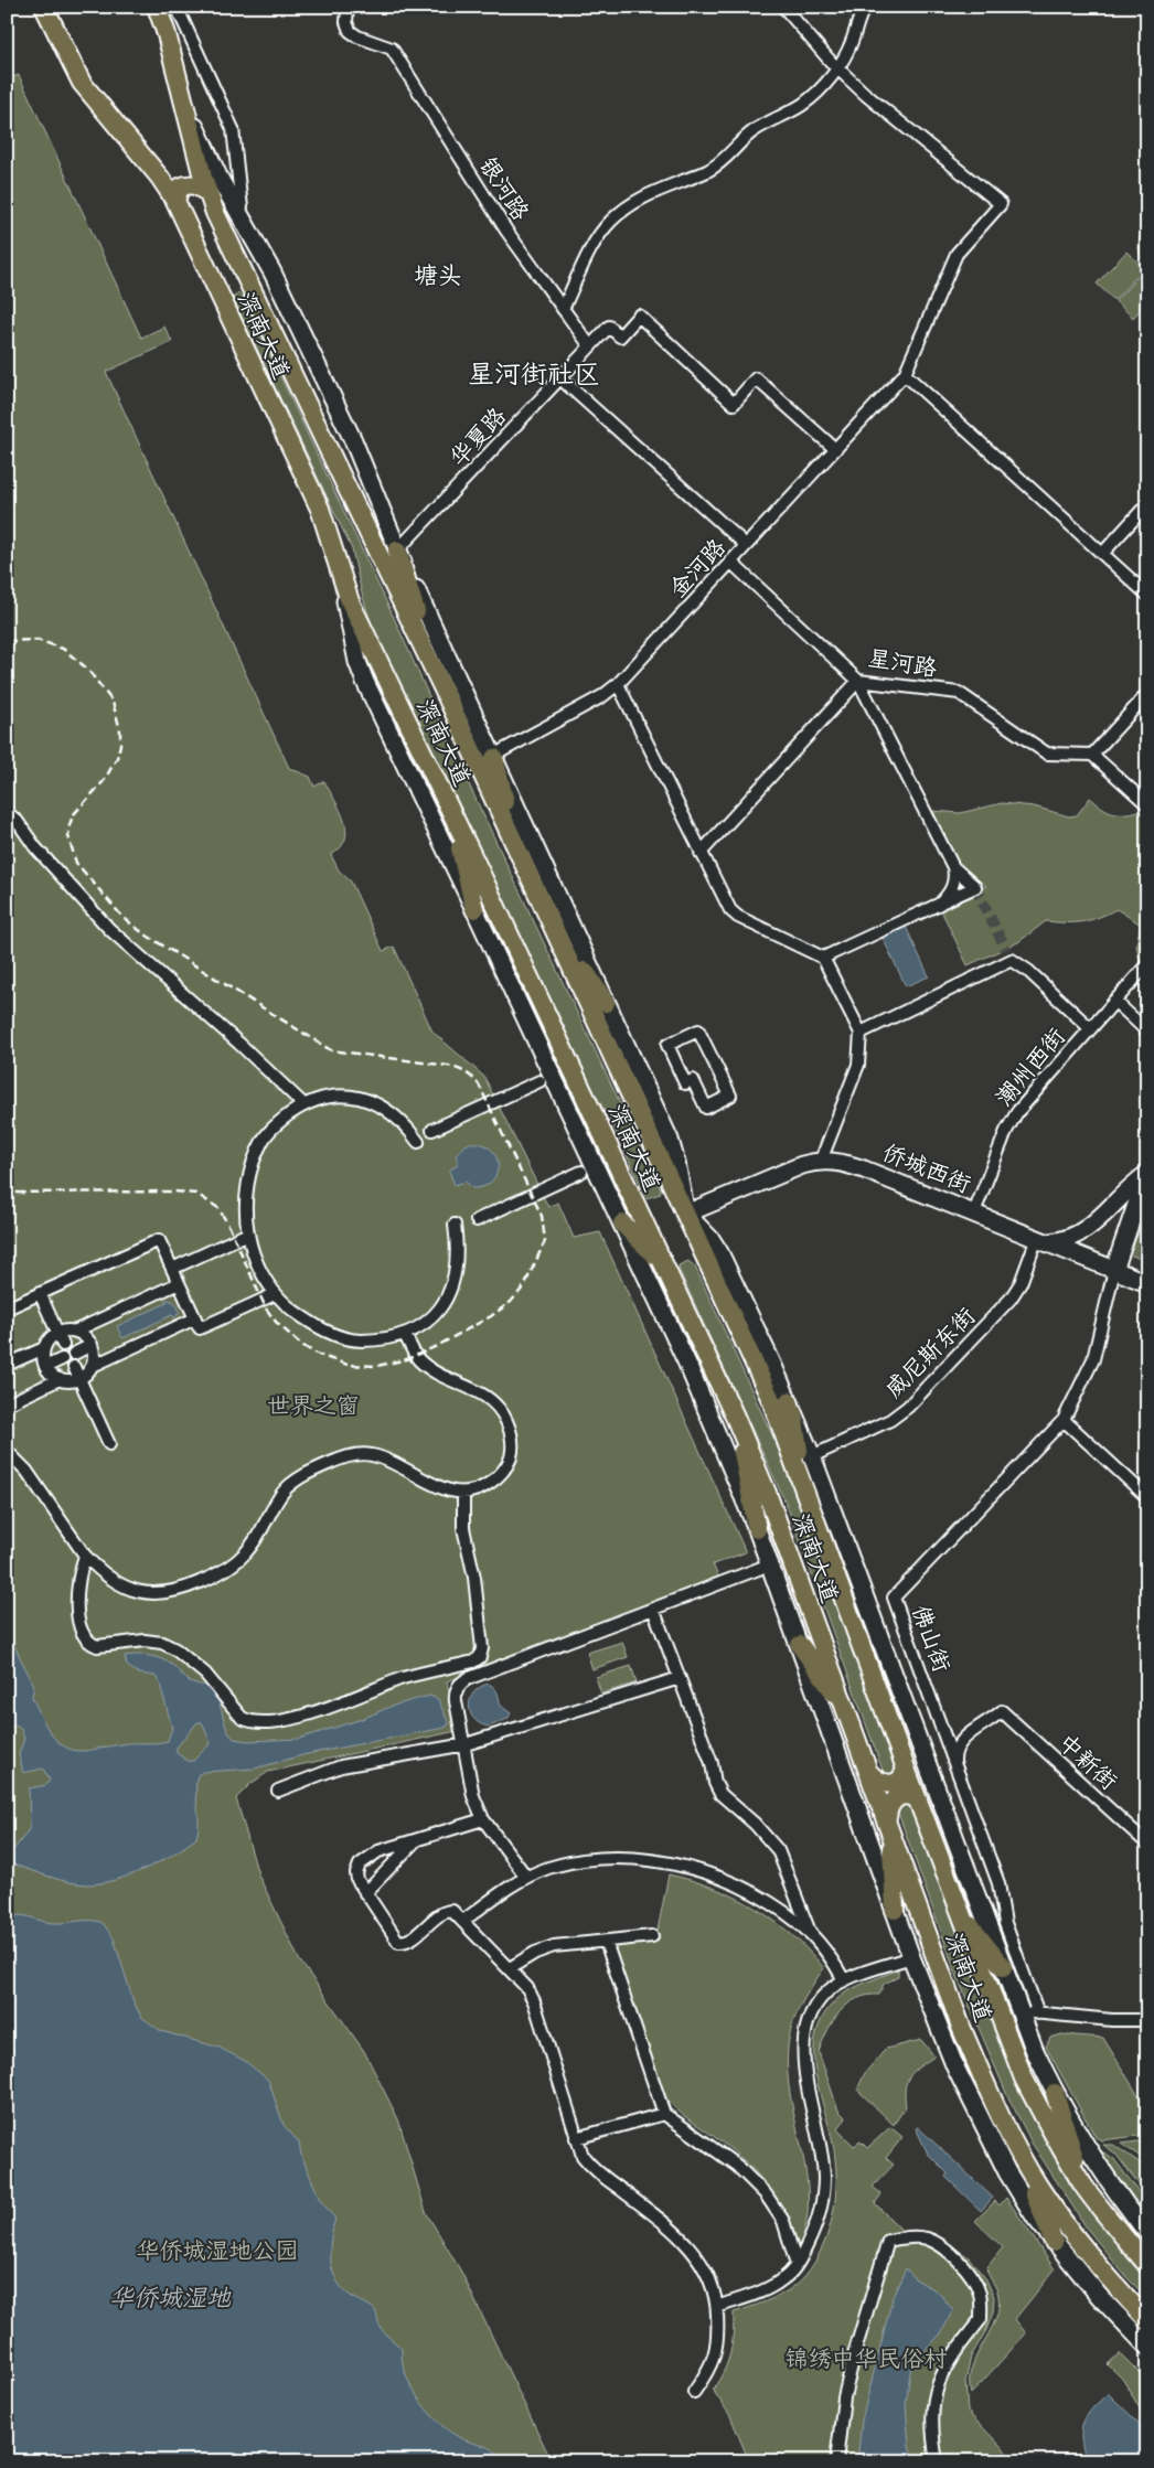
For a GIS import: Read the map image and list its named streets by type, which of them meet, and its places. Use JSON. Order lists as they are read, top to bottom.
{
  "streets": {
    "main road": ["深南大道", "侨城西街"],
    "street": [
      "银河路",
      "华夏路",
      "金河路",
      "星河路",
      "潮州西街",
      "威尼斯东街",
      "佛山街",
      "中新街"
    ]
  },
  "crossings": [
    ["银河路", "华夏路"],
    ["深南大道", "侨城西街"],
    ["华夏路", "金河路"],
    ["金河路", "星河路"],
    ["潮州西街", "侨城西街"],
    ["侨城西街", "威尼斯东街"],
    ["侨城西街", "佛山街"]
  ],
  "districts": ["塘头", "星河街社区"],
  "water": ["华侨城湿地"],
  "parks": ["世界之窗", "华侨城湿地公园", "锦绣中华民俗村"]
}
